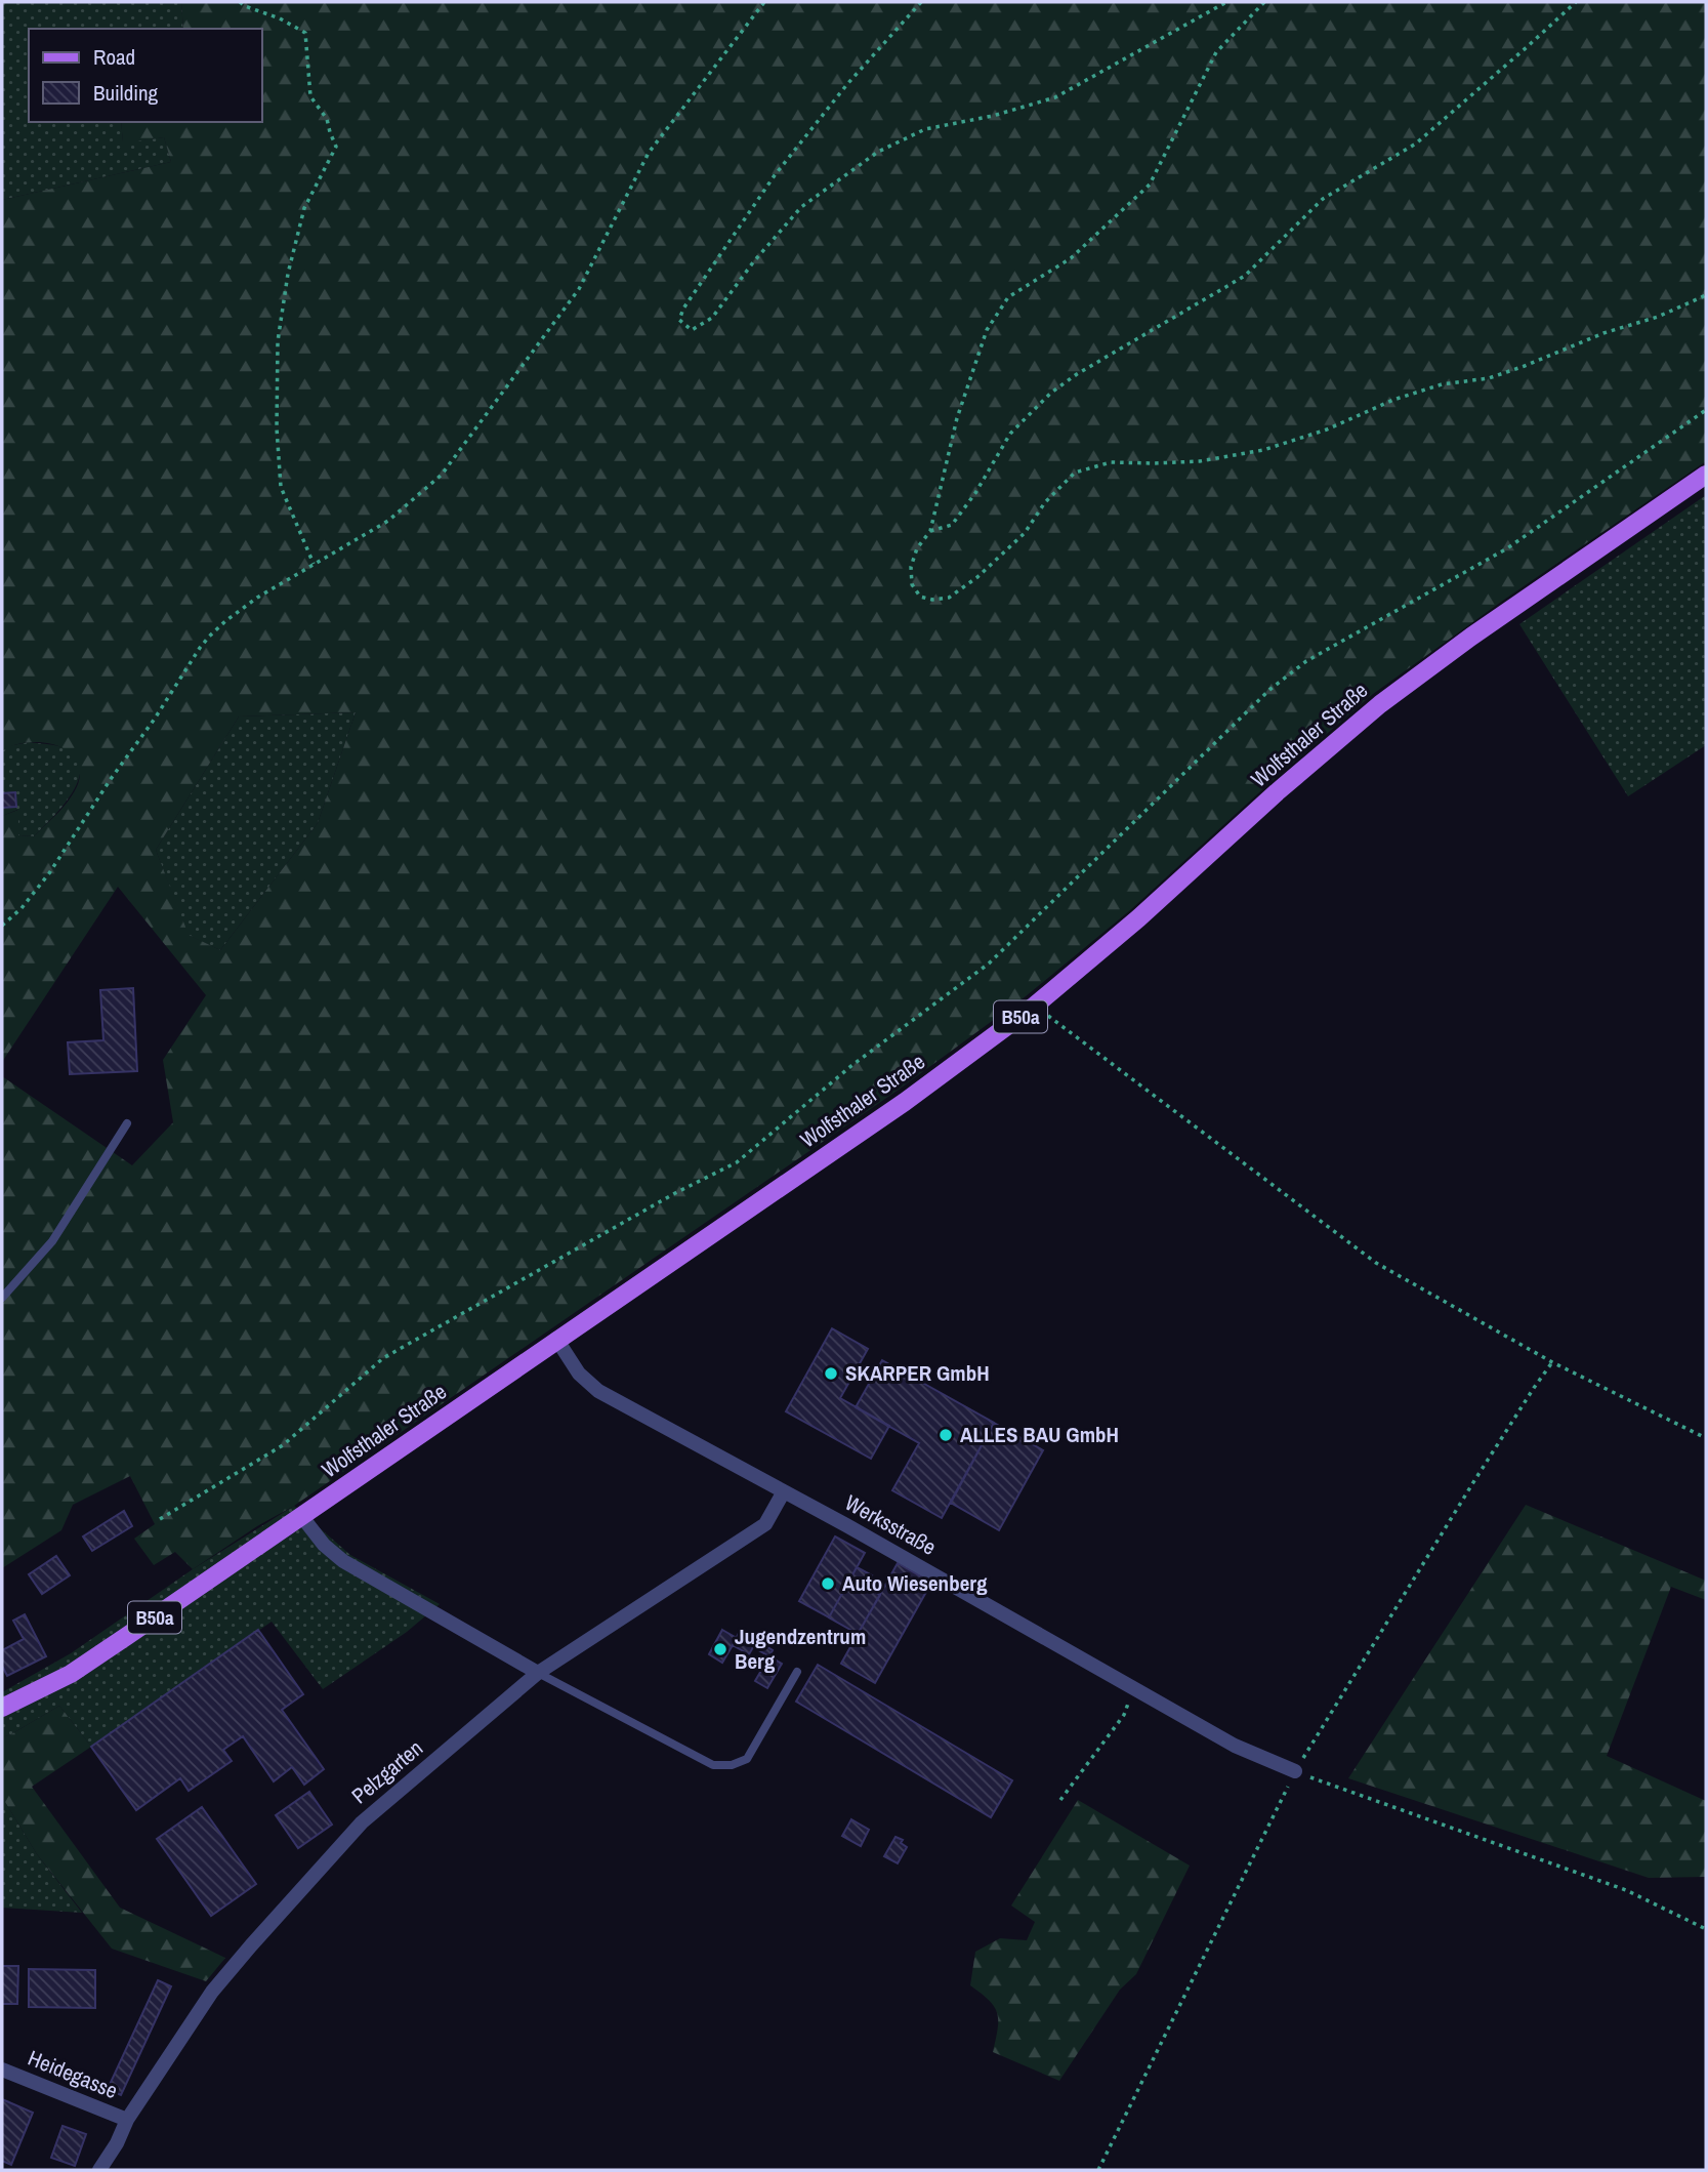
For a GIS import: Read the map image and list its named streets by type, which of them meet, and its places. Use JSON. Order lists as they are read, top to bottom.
{
  "streets": {
    "main road": ["Wolfsthaler Straße", "B50a"],
    "street": ["Werksstraße", "Pelzgarten", "Heidegasse"]
  },
  "crossings": [
    ["Wolfsthaler Straße", "Werksstraße"],
    ["Werksstraße", "Pelzgarten"],
    ["Pelzgarten", "Heidegasse"]
  ],
  "places": [
    "SKARPER GmbH",
    "ALLES BAU GmbH",
    "Auto Wiesenberg",
    "Jugendzentrum Berg"
  ],
  "legend": ["Road", "Building"]
}
